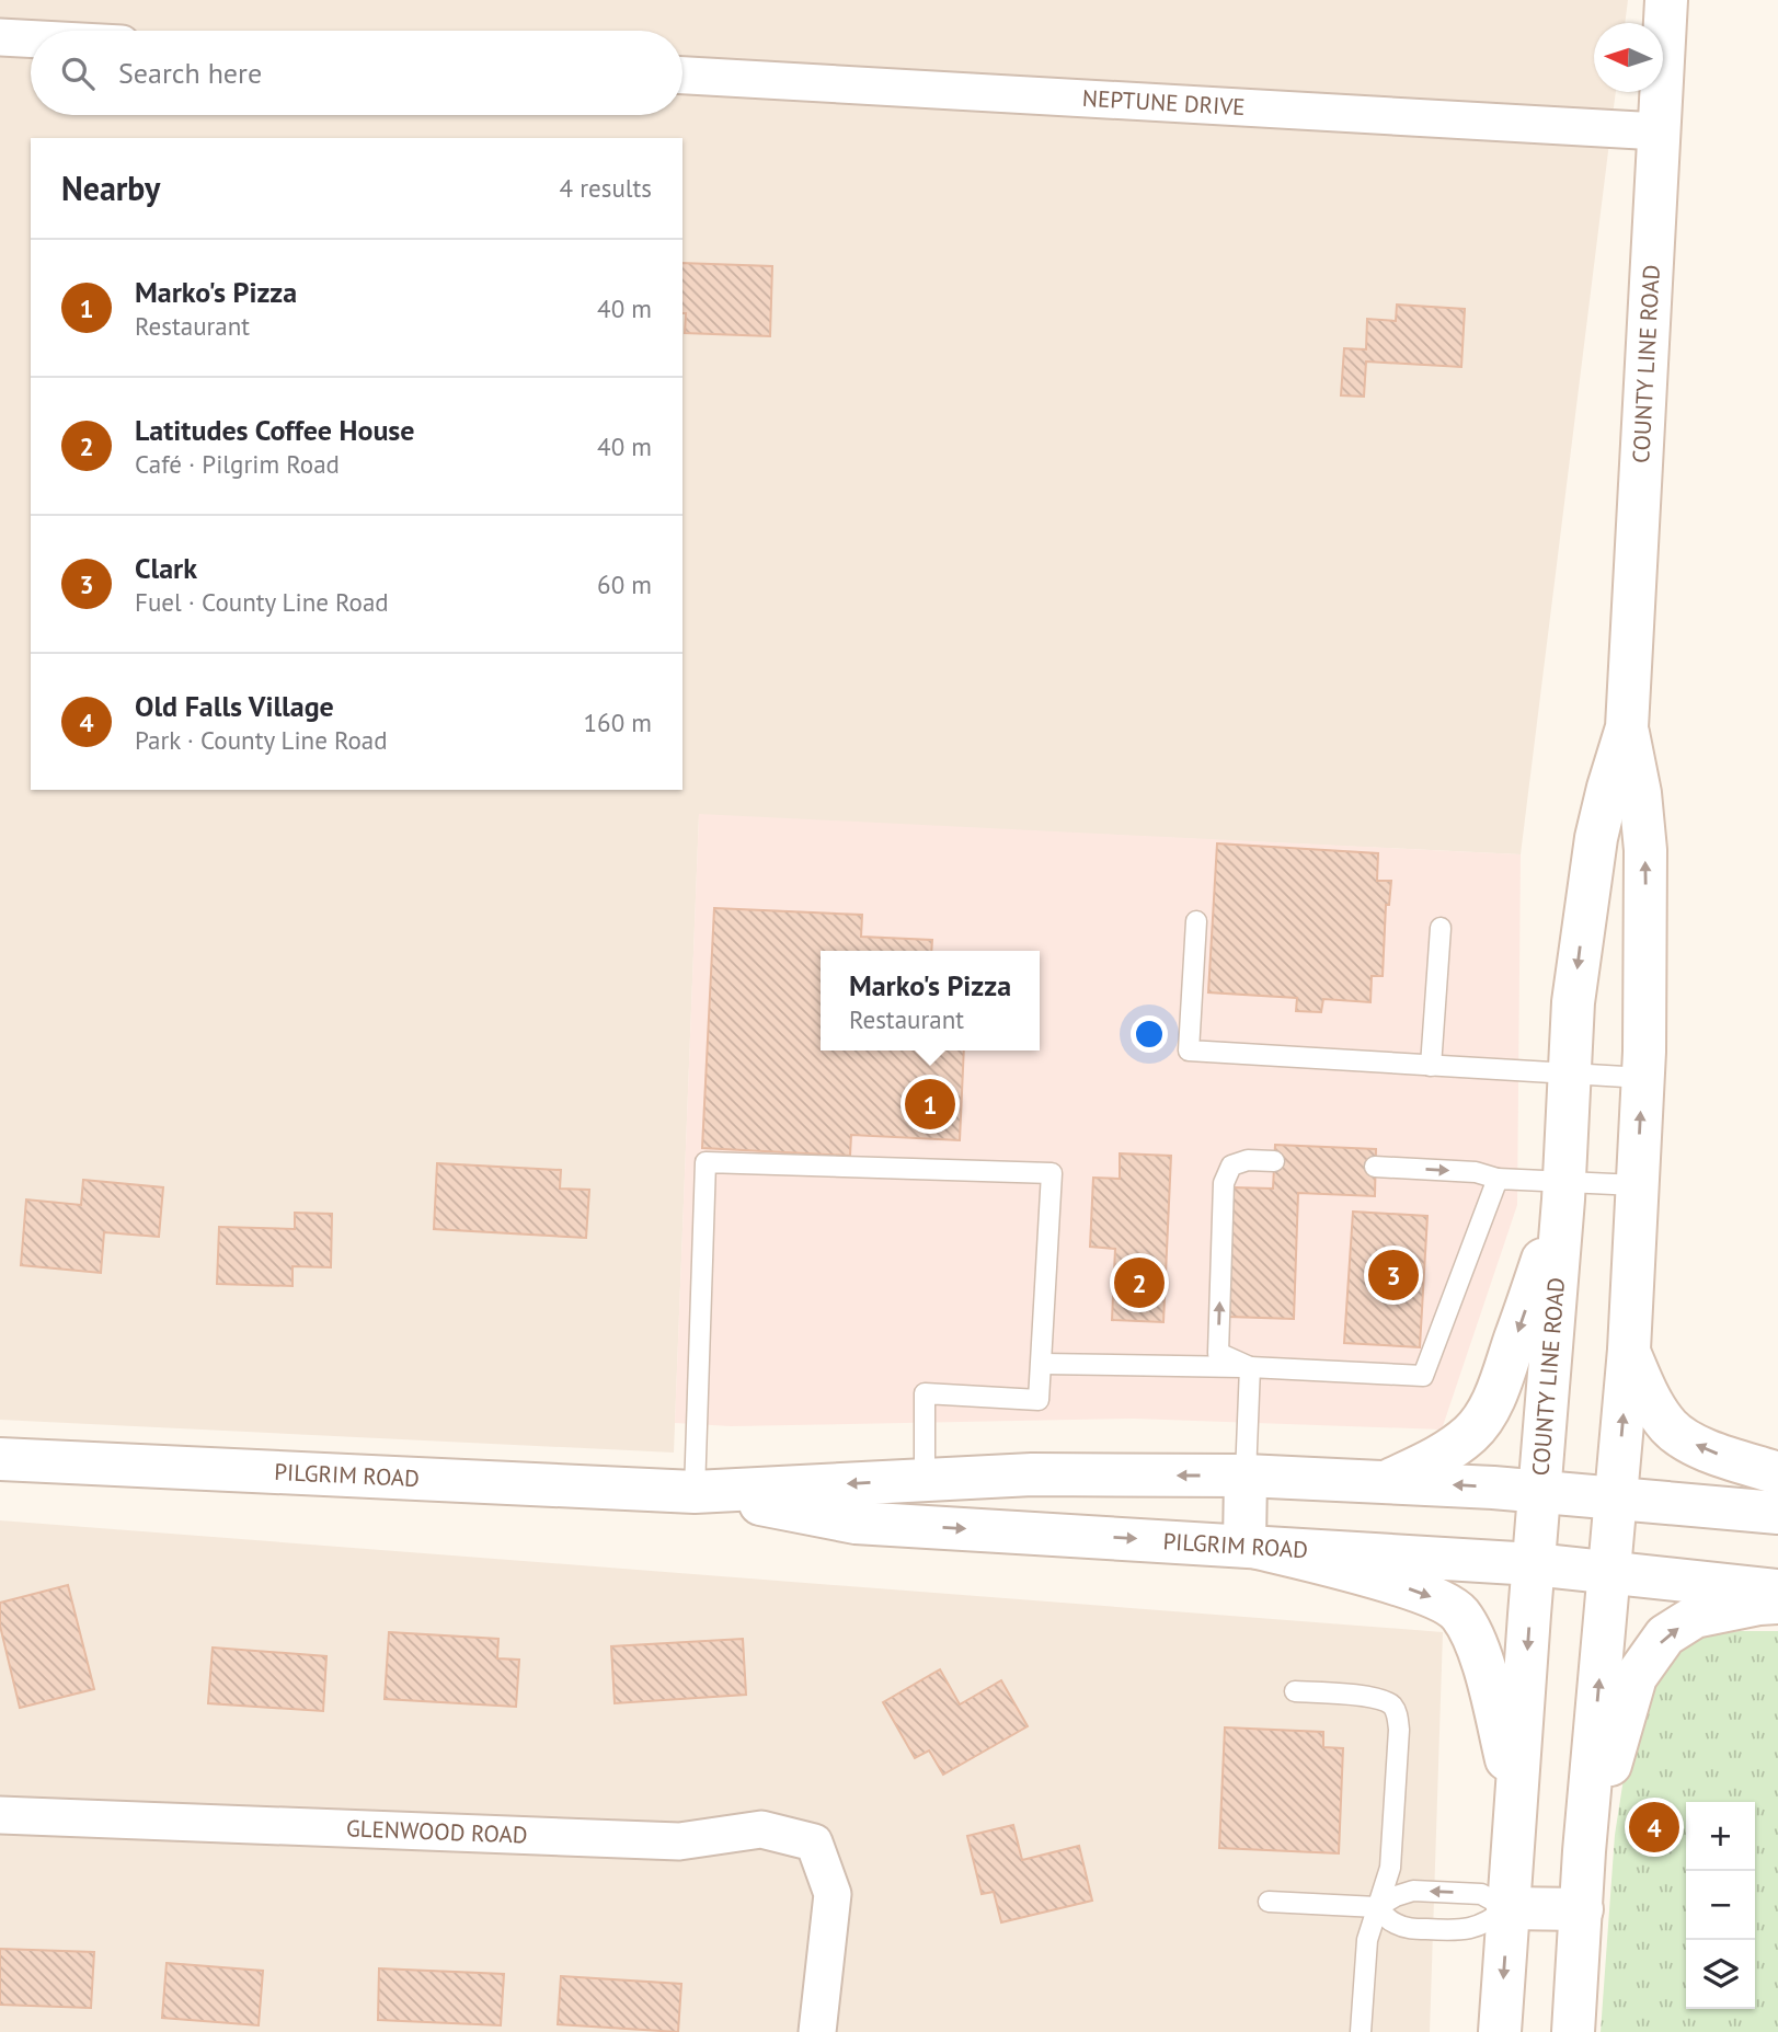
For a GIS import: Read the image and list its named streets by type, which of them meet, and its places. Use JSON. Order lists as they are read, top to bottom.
{
  "streets": {
    "main road": ["COUNTY LINE ROAD", "PILGRIM ROAD"],
    "street": ["NEPTUNE DRIVE", "GLENWOOD ROAD"]
  },
  "crossings": [
    ["NEPTUNE DRIVE", "COUNTY LINE ROAD"],
    ["COUNTY LINE ROAD", "PILGRIM ROAD"]
  ],
  "north": "left",
  "page": {
    "search": "Search here",
    "heading": ["Nearby", "4 results"],
    "list": [
      {
        "mark": "1",
        "name": "Marko's Pizza",
        "note": "Restaurant",
        "value": "40 m"
      },
      {
        "mark": "2",
        "name": "Latitudes Coffee House",
        "note": "Café · Pilgrim Road",
        "value": "40 m"
      },
      {
        "mark": "3",
        "name": "Clark",
        "note": "Fuel · County Line Road",
        "value": "60 m"
      },
      {
        "mark": "4",
        "name": "Old Falls Village",
        "note": "Park · County Line Road",
        "value": "160 m"
      }
    ],
    "popup": ["Marko's Pizza", "Restaurant"],
    "pins": [
      "1",
      "3",
      "2",
      "4"
    ],
    "map_buttons": ["+", "−"]
  }
}
